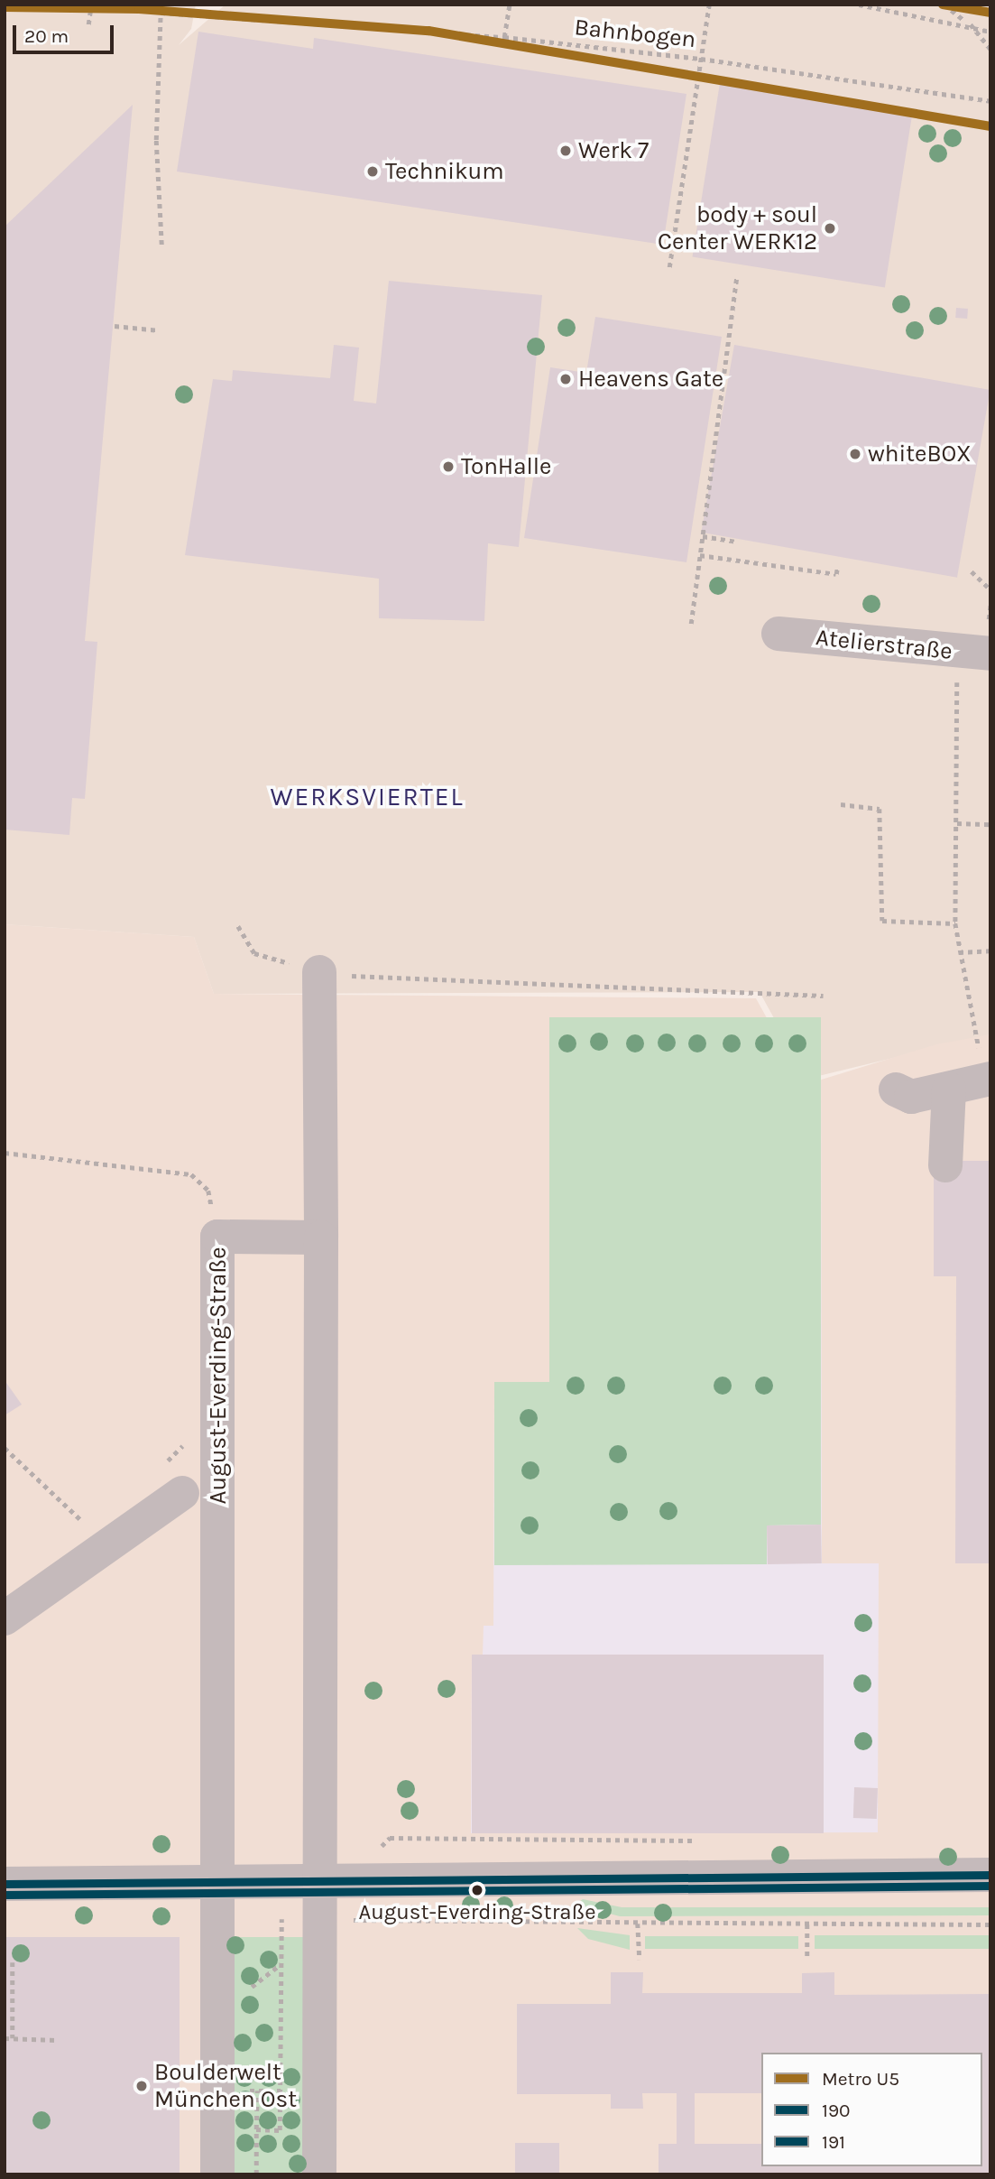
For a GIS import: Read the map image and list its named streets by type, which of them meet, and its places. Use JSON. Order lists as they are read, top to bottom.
{
  "streets": {
    "street": ["Atelierstraße", "August-Everding-Straße"],
    "path": ["Bahnbogen"]
  },
  "districts": ["WERKSVIERTEL"],
  "places": [
    "Werk 7",
    "Technikum",
    "body + soul Center WERK12",
    "Heavens Gate",
    "whiteBOX",
    "TonHalle",
    "August-Everding-Straße",
    "Boulderwelt München Ost"
  ],
  "lines": ["metro line U5", "transit line 190", "transit line 191"],
  "legend": ["Metro U5", "190", "191"],
  "scale_bar": "20 m"
}
